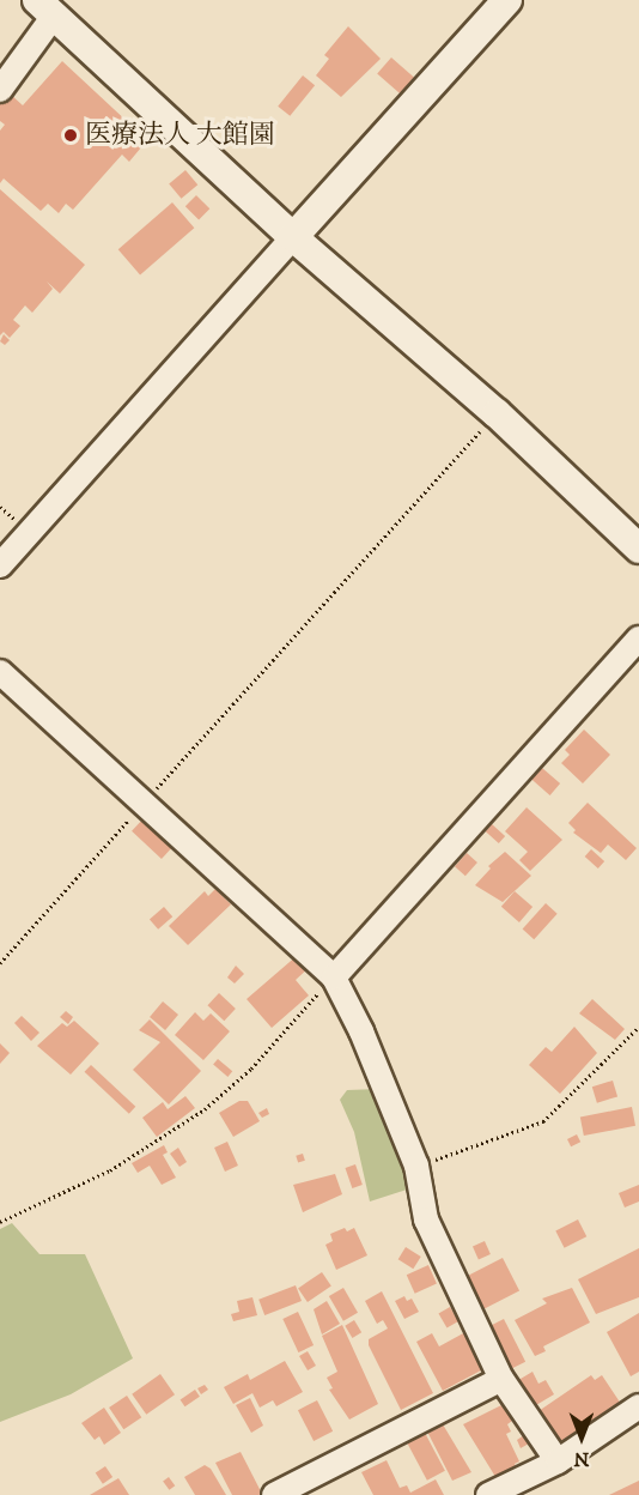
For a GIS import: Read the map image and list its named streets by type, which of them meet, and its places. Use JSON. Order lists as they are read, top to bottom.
{
  "places": ["医療法人 大館園"],
  "north": "bottom"
}
